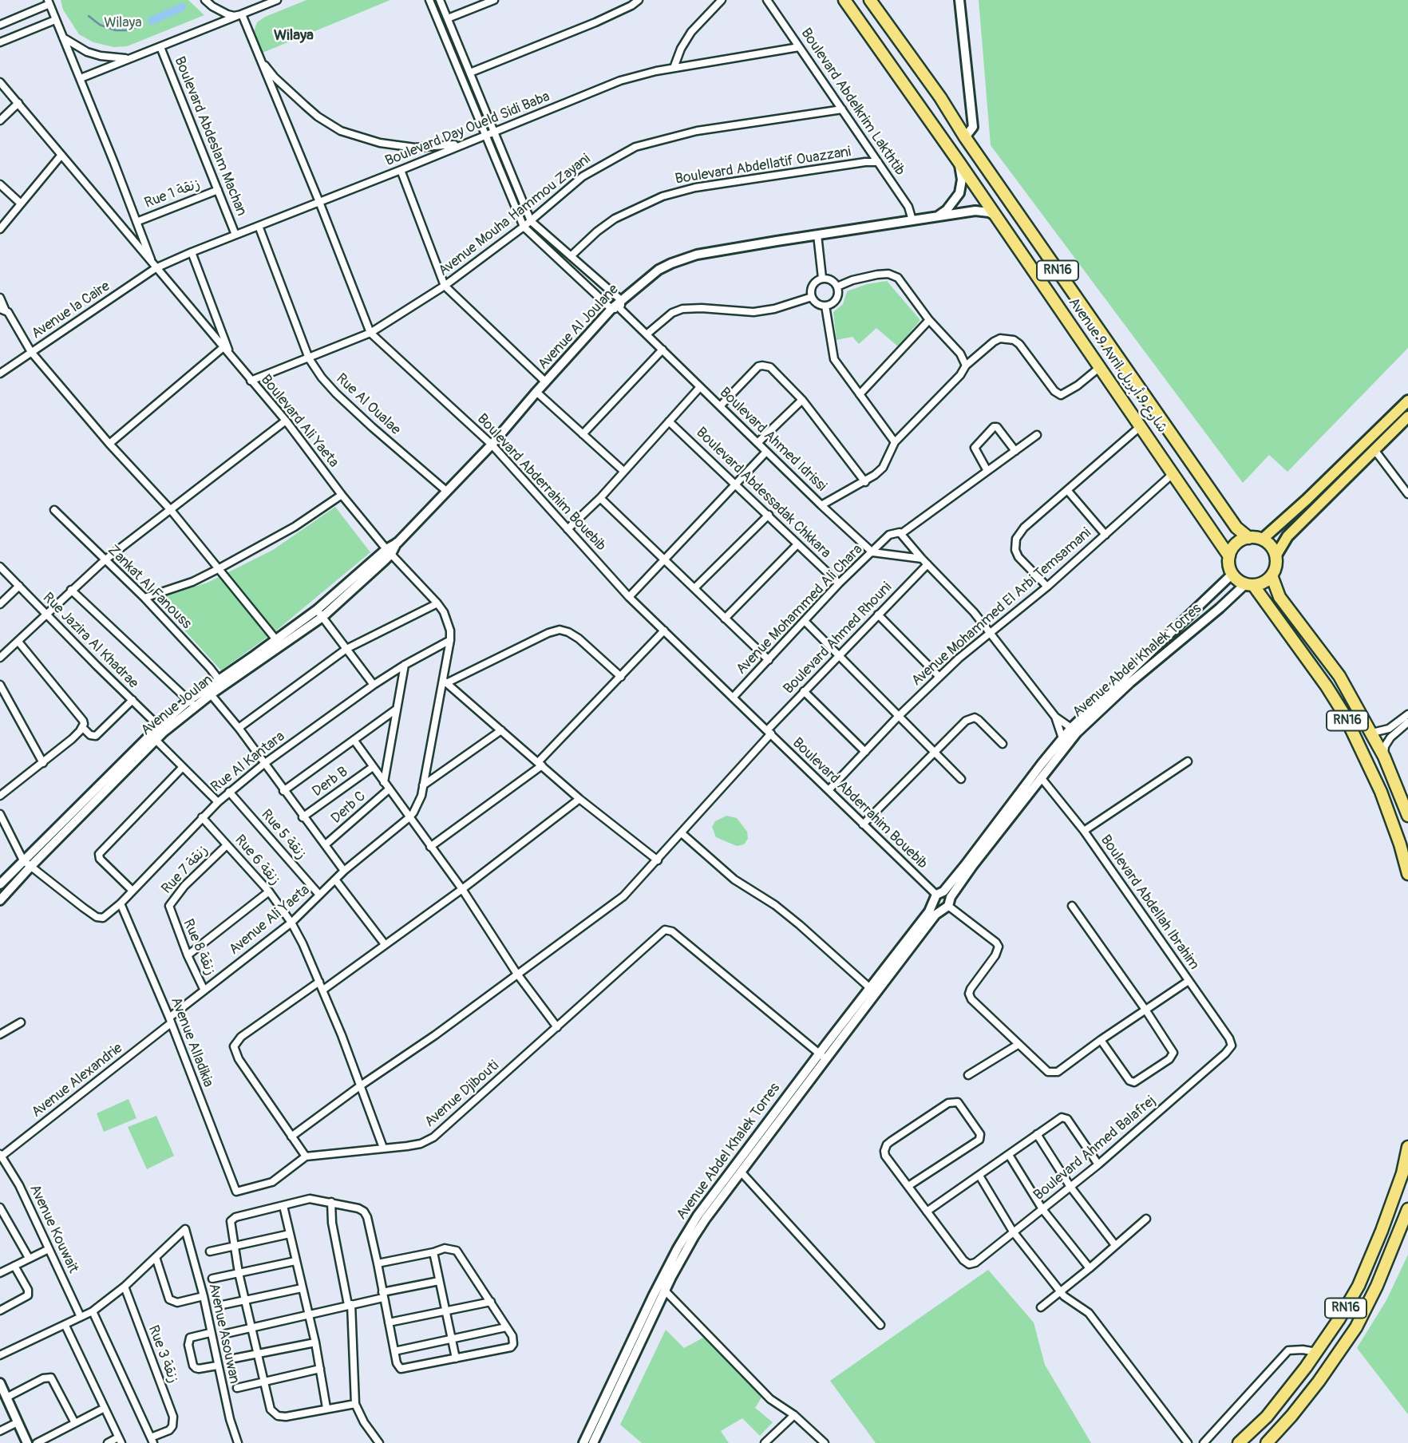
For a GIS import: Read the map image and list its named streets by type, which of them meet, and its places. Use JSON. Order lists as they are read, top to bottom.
{
  "streets": {
    "highway": ["RN16", "Avenue 9 Avril شارع 9 أبريل"],
    "main road": ["Avenue Al Joulane", "Avenue Abdel Khalek Torres", "Avenue Joulan"],
    "street": [
      "Boulevard Abdelkrim Lakthtib",
      "Boulevard Day Oueld Sidi Baba",
      "Boulevard Abdeslam Machan",
      "Boulevard Abdellatif Ouazzani",
      "Rue 1 زنقة",
      "Avenue Mouha Hammou Zayani",
      "Avenue la Caire",
      "Rue Al Oualae",
      "Boulevard Ali Yaeta",
      "Boulevard Ahmed Idrissi",
      "Boulevard Abderrahim Bouebib",
      "Boulevard Abdessadak Chkkara",
      "Zankat Al Fanouss",
      "Avenue Mohammed El Arbi Temsamani",
      "Avenue Mohammed Ali Chara",
      "Boulevard Ahmed Rhouni",
      "Rue Jazira Al Khadrae",
      "Rue Al Kantara",
      "Derb B",
      "Derb C",
      "Rue 5 زنقة",
      "Rue 6 زنقة",
      "Rue 7 زنقة",
      "Boulevard Abdellah Ibrahim",
      "Avenue Ali Yaeta",
      "Rue 8 زنقة",
      "Avenue Alladikia",
      "Avenue Alexandrie",
      "Avenue Djibouti",
      "Boulevard Ahmed Balafrej",
      "Avenue Kouwait",
      "Avenue Asouwan",
      "Rue 3 زنقة"
    ]
  },
  "crossings": [
    ["Boulevard Abdelkrim Lakthtib", "Boulevard Day Oueld Sidi Baba"],
    ["Boulevard Abdelkrim Lakthtib", "Boulevard Abdellatif Ouazzani"],
    ["Boulevard Abdelkrim Lakthtib", "Avenue Mouha Hammou Zayani"],
    ["Boulevard Abdelkrim Lakthtib", "Avenue Al Joulane"],
    ["Boulevard Day Oueld Sidi Baba", "Boulevard Abdeslam Machan"],
    ["Boulevard Day Oueld Sidi Baba", "Avenue la Caire"],
    ["Boulevard Day Oueld Sidi Baba", "Rue Al Oualae"],
    ["Boulevard Day Oueld Sidi Baba", "Boulevard Ali Yaeta"],
    ["Boulevard Day Oueld Sidi Baba", "Boulevard Abderrahim Bouebib"],
    ["Boulevard Abdeslam Machan", "Rue 1 زنقة"],
    ["Boulevard Abdellatif Ouazzani", "Boulevard Ahmed Idrissi"],
    ["Avenue Mouha Hammou Zayani", "Rue Al Oualae"],
    ["Avenue Mouha Hammou Zayani", "Boulevard Ali Yaeta"],
    ["Avenue Mouha Hammou Zayani", "Boulevard Ahmed Idrissi"],
    ["Avenue Mouha Hammou Zayani", "Boulevard Abderrahim Bouebib"],
    ["RN16", "Avenue 9 Avril شارع 9 أبريل"],
    ["RN16", "Avenue Abdel Khalek Torres"],
    ["Avenue la Caire", "Boulevard Ali Yaeta"],
    ["Avenue Al Joulane", "Avenue 9 Avril شارع 9 أبريل"],
    ["Avenue Al Joulane", "Rue Al Oualae"],
    ["Avenue Al Joulane", "Boulevard Ali Yaeta"],
    ["Avenue Al Joulane", "Boulevard Ahmed Idrissi"],
    ["Avenue Al Joulane", "Boulevard Abderrahim Bouebib"],
    ["Avenue Al Joulane", "Avenue Joulan"],
    ["Avenue 9 Avril شارع 9 أبريل", "Avenue Mohammed El Arbi Temsamani"],
    ["Avenue 9 Avril شارع 9 أبريل", "Avenue Abdel Khalek Torres"],
    ["Boulevard Ali Yaeta", "Avenue Joulan"],
    ["Boulevard Ali Yaeta", "Rue Al Kantara"],
    ["Boulevard Ali Yaeta", "Avenue Ali Yaeta"],
    ["Boulevard Ahmed Idrissi", "Avenue Mohammed Ali Chara"],
    ["Boulevard Abderrahim Bouebib", "Avenue Mohammed El Arbi Temsamani"],
    ["Boulevard Abderrahim Bouebib", "Avenue Mohammed Ali Chara"],
    ["Boulevard Abderrahim Bouebib", "Boulevard Ahmed Rhouni"],
    ["Boulevard Abderrahim Bouebib", "Avenue Abdel Khalek Torres"],
    ["Boulevard Abdessadak Chkkara", "Avenue Mohammed Ali Chara"],
    ["Zankat Al Fanouss", "Avenue Joulan"],
    ["Boulevard Ahmed Rhouni", "Rue 6 زنقة"],
    ["Rue Jazira Al Khadrae", "Avenue Joulan"],
    ["Avenue Abdel Khalek Torres", "Boulevard Abdellah Ibrahim"],
    ["Avenue Abdel Khalek Torres", "Avenue Djibouti"],
    ["Avenue Joulan", "Rue Al Kantara"],
    ["Rue Al Kantara", "Rue 5 زنقة"],
    ["Rue Al Kantara", "Rue 6 زنقة"],
    ["Rue Al Kantara", "Avenue Alladikia"],
    ["Rue 5 زنقة", "Avenue Ali Yaeta"],
    ["Rue 6 زنقة", "Rue 7 زنقة"],
    ["Rue 6 زنقة", "Avenue Ali Yaeta"],
    ["Rue 6 زنقة", "Avenue Djibouti"],
    ["Rue 7 زنقة", "Rue 8 زنقة"],
    ["Boulevard Abdellah Ibrahim", "Boulevard Ahmed Balafrej"],
    ["Avenue Ali Yaeta", "Rue 8 زنقة"],
    ["Avenue Ali Yaeta", "Avenue Alladikia"],
    ["Avenue Ali Yaeta", "Avenue Alexandrie"],
    ["Avenue Alladikia", "Avenue Alexandrie"],
    ["Avenue Alladikia", "Avenue Djibouti"],
    ["Avenue Alexandrie", "Avenue Kouwait"]
  ],
  "districts": ["Wilaya"],
  "parks": ["Wilaya"]
}
